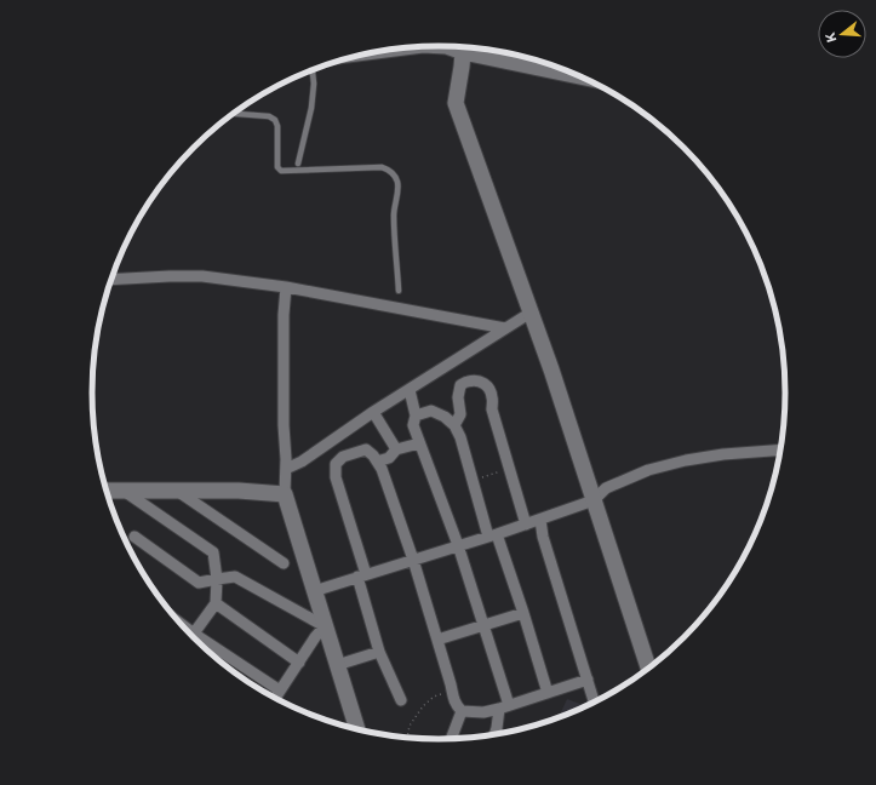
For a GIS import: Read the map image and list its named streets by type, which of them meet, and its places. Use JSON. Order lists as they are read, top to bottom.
{
  "north": "left"
}
